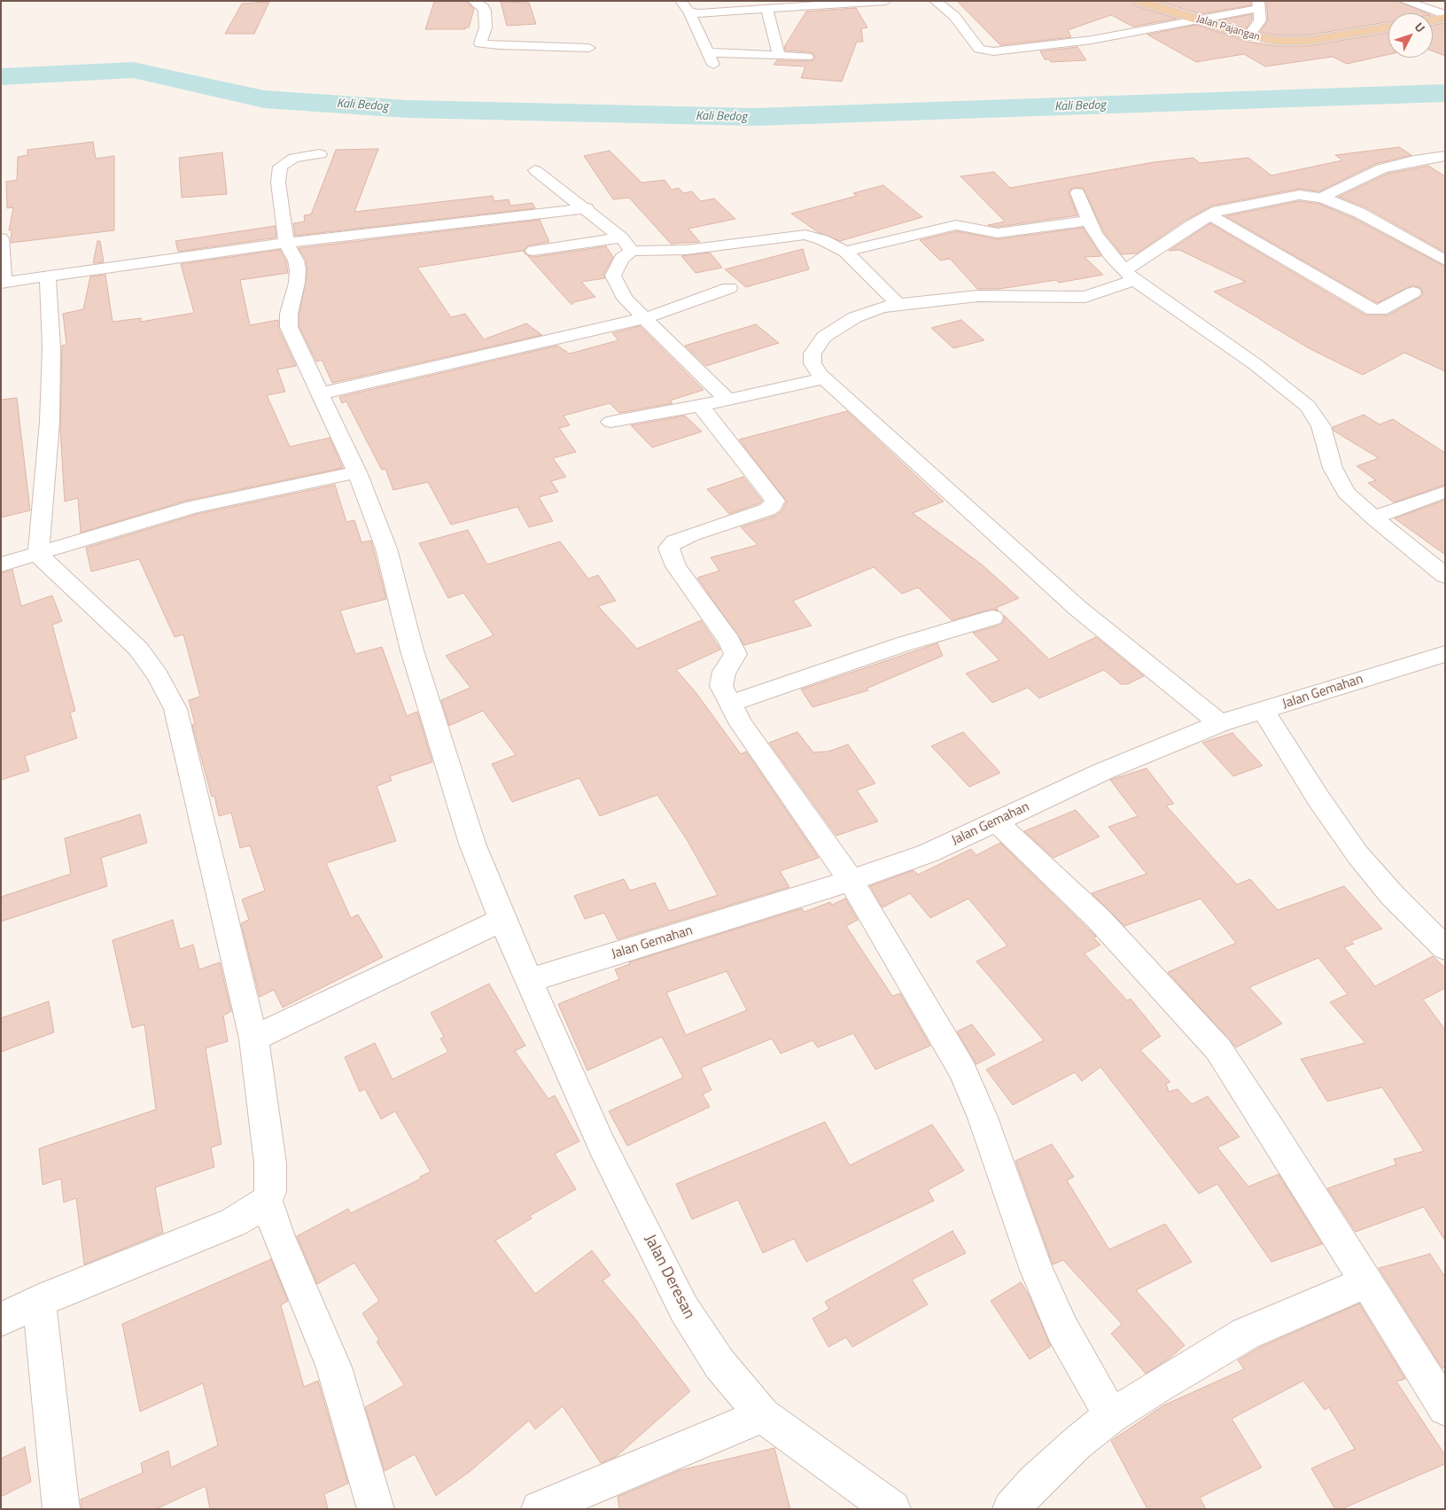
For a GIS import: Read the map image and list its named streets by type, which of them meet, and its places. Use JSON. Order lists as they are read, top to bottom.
{
  "streets": {
    "main road": ["Jalan Pajangan"],
    "street": ["Jalan Gemahan", "Jalan Deresan"]
  },
  "crossings": [
    ["Jalan Gemahan", "Jalan Deresan"]
  ],
  "water": ["Kali Bedog"],
  "north": "top right"
}
